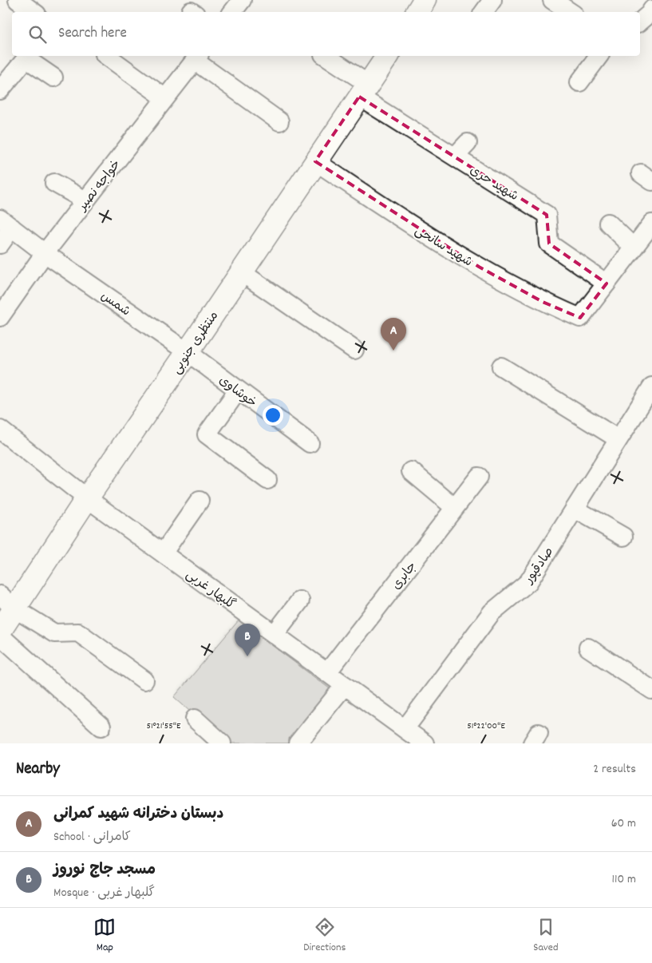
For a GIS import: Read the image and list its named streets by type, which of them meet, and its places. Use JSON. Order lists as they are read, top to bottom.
{
  "streets": {
    "main road": ["منتظری جنوبی"],
    "street": [
      "شهید حری",
      "خواجه نصیر",
      "شهید سانحی",
      "شمس",
      "خوشاوی",
      "صادقپور",
      "جابری",
      "گلبهار غربی"
    ]
  },
  "crossings": [
    ["شهید حری", "شهید سانحی"],
    ["شهید حری", "منتظری جنوبی"],
    ["خواجه نصیر", "شمس"],
    ["شهید سانحی", "منتظری جنوبی"],
    ["شمس", "منتظری جنوبی"],
    ["شمس", "خوشاوی"],
    ["منتظری جنوبی", "خوشاوی"],
    ["منتظری جنوبی", "گلبهار غربی"],
    ["صادقپور", "گلبهار غربی"],
    ["جابری", "گلبهار غربی"]
  ],
  "page": {
    "search": "Search here",
    "pins": ["A", "B"],
    "heading": ["Nearby", "2 results"],
    "list": [
      {
        "mark": "A",
        "name": "دبستان دخترانه شهید کمرانی",
        "note": "School · کامرانی",
        "value": "60 m"
      },
      {
        "mark": "B",
        "name": "مسجد جاج نوروز",
        "note": "Mosque · گلبهار غربی",
        "value": "110 m"
      }
    ],
    "nav": ["Map", "Directions", "Saved"]
  },
  "coordinates": ["51°21'55\"E", "51°22'00\"E"]
}
